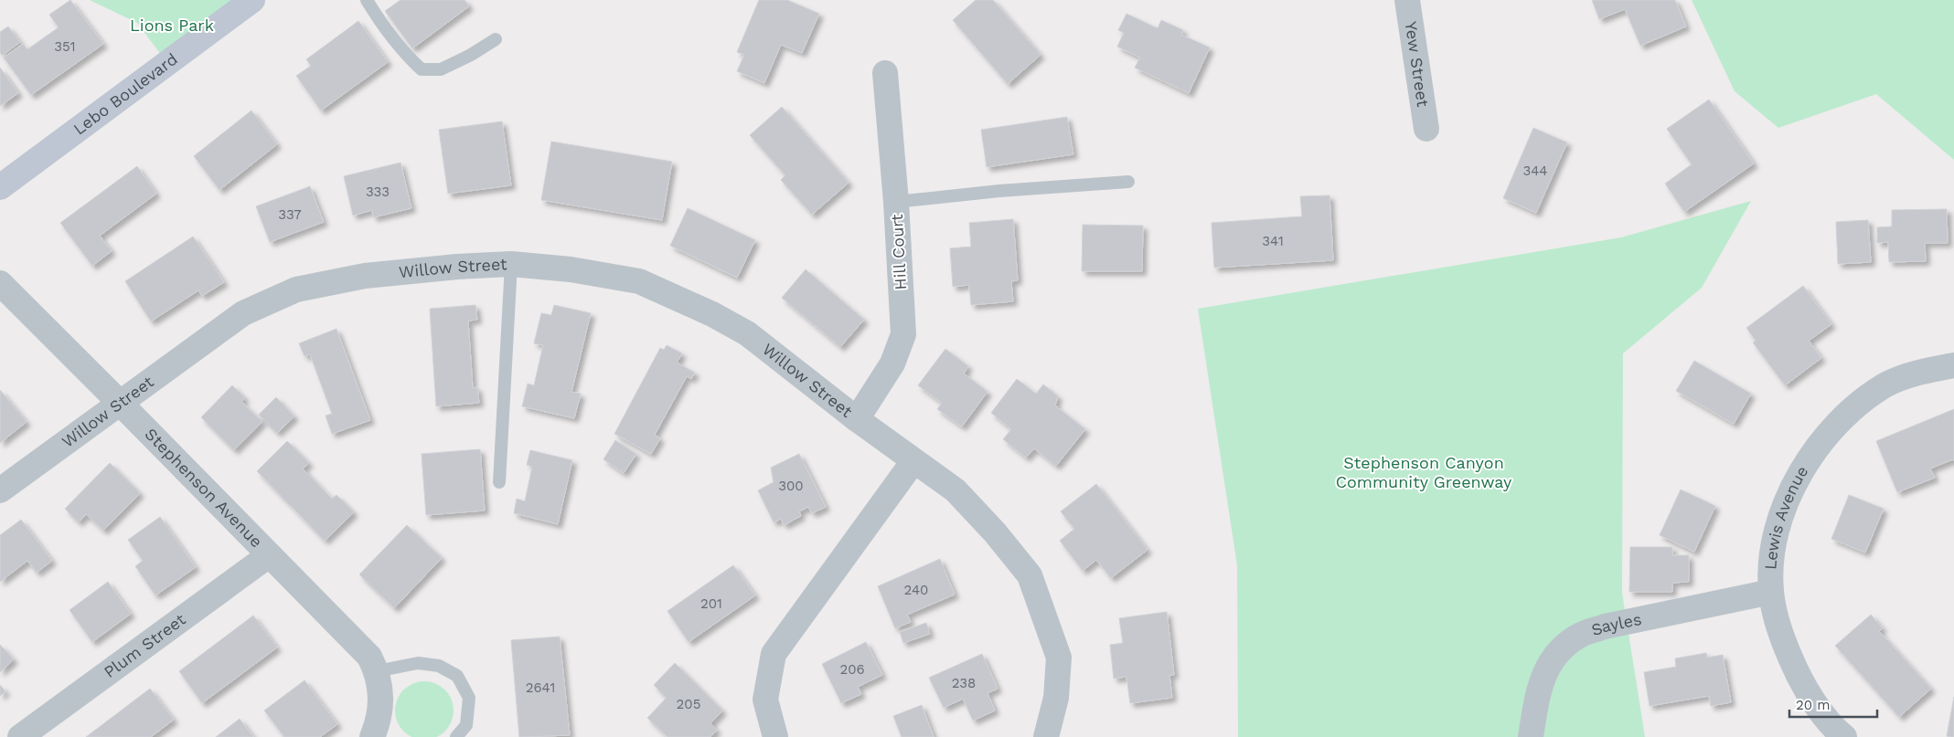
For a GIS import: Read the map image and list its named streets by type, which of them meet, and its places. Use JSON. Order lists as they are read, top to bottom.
{
  "streets": {
    "main road": ["Lebo Boulevard"],
    "street": [
      "Yew Street",
      "Hill Court",
      "Willow Street",
      "Stephenson Avenue",
      "Lewis Avenue",
      "Sayles",
      "Plum Street"
    ]
  },
  "crossings": [
    ["Hill Court", "Willow Street"],
    ["Willow Street", "Stephenson Avenue"],
    ["Stephenson Avenue", "Plum Street"],
    ["Lewis Avenue", "Sayles"]
  ],
  "parks": ["Lions Park", "Stephenson Canyon Community Greenway"],
  "house_numbers": [
    "351",
    "344",
    "333",
    "337",
    "341",
    "300",
    "240",
    "201",
    "206",
    "238",
    "2641",
    "205"
  ],
  "scale_bar": "20 m"
}
